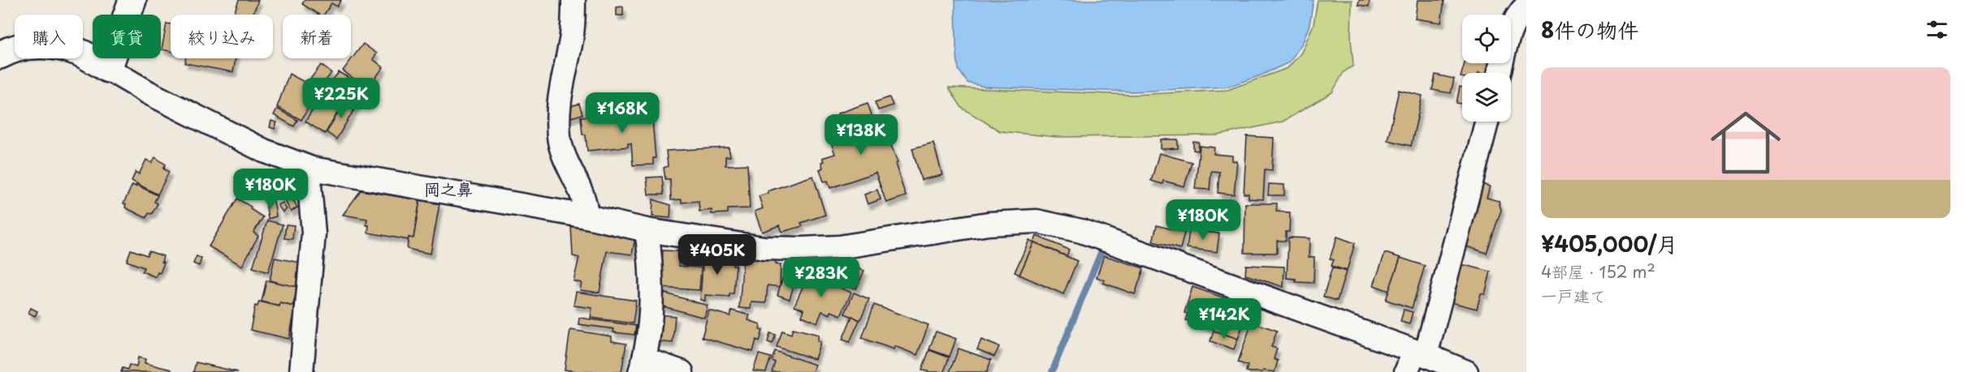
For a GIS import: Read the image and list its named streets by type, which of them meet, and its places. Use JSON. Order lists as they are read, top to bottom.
{
  "districts": ["岡之鼻"],
  "page": {
    "heading": "8件の物件",
    "chip": [
      "購入",
      "賃貸",
      "絞り込み",
      "新着"
    ],
    "list": [
      {
        "name": "¥405,000/月",
        "note": "4部屋 · 152 m² · 一戸建て"
      }
    ],
    "price": [
      "¥225K",
      "¥168K",
      "¥138K",
      "¥180K",
      "¥180K",
      "¥405K",
      "¥283K",
      "¥142K"
    ]
  }
}
